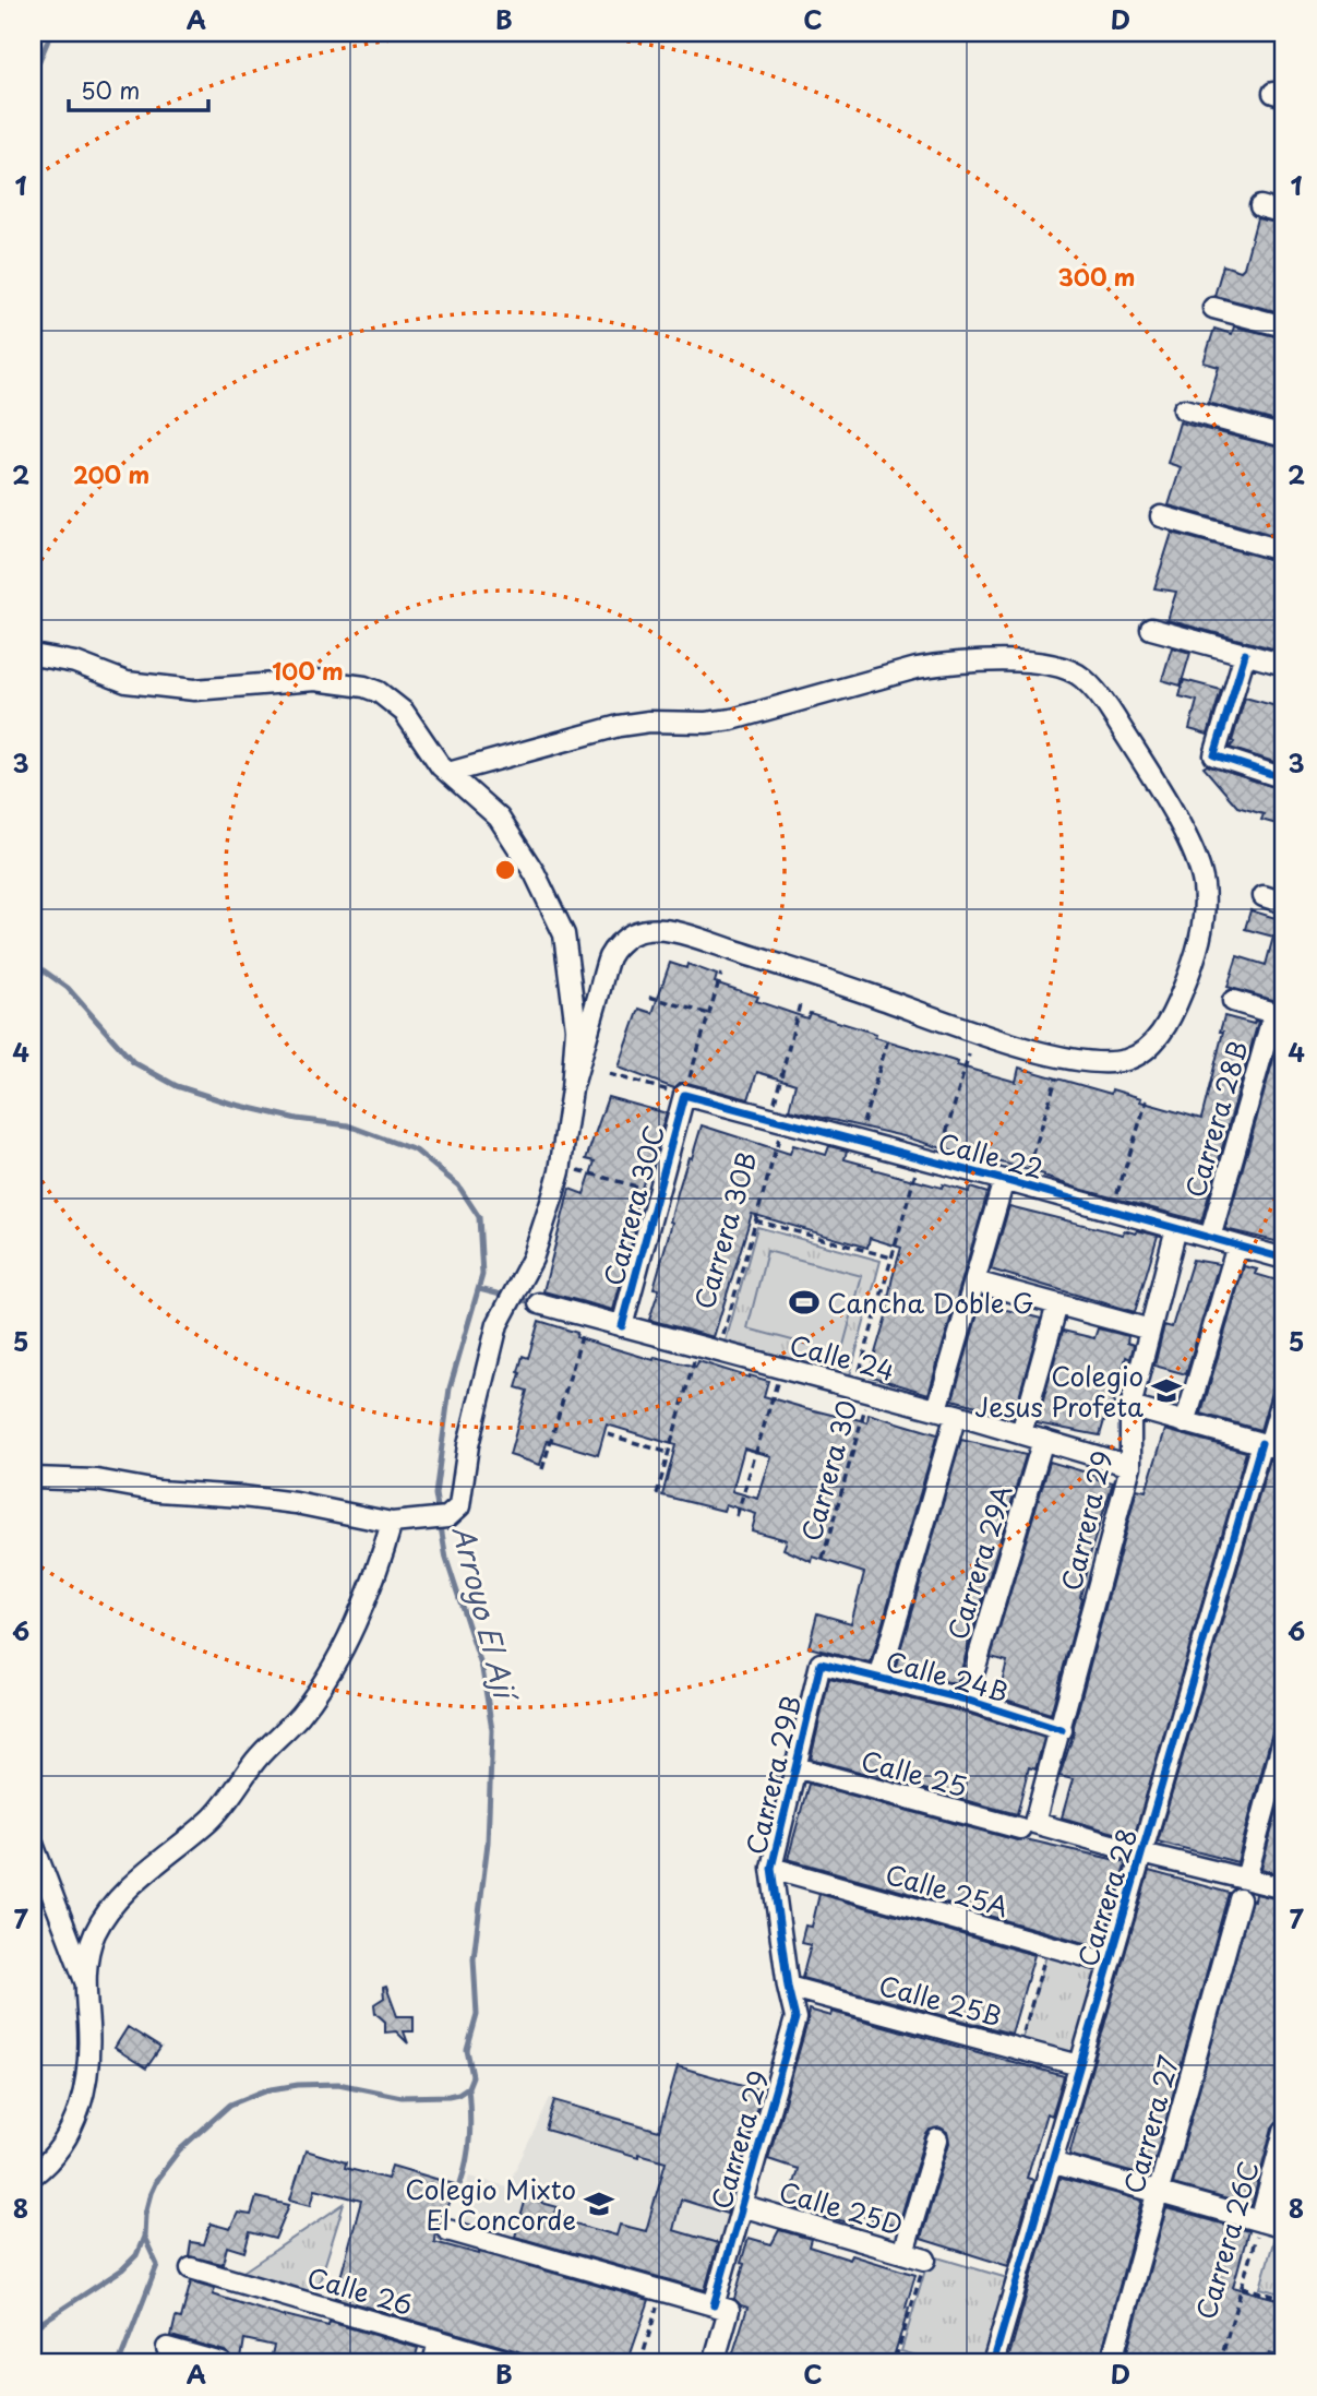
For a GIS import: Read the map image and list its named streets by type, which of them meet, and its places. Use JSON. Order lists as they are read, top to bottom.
{
  "streets": {
    "street": [
      "Carrera 28B",
      "Calle 22",
      "Carrera 30C",
      "Calle 24",
      "Carrera 29",
      "Carrera 29A",
      "Calle 24B",
      "Calle 25",
      "Carrera 29B",
      "Calle 25A",
      "Carrera 28",
      "Calle 25B",
      "Carrera 27",
      "Calle 25D",
      "Carrera 26C",
      "Calle 26"
    ],
    "path": ["Carrera 30B", "Carrera 30"]
  },
  "crossings": [
    ["Carrera 28B", "Calle 22"],
    ["Calle 22", "Carrera 30C"],
    ["Calle 22", "Carrera 30B"],
    ["Calle 22", "Carrera 30"],
    ["Calle 22", "Carrera 29"],
    ["Carrera 30C", "Calle 24"],
    ["Carrera 30B", "Calle 24"],
    ["Calle 24", "Carrera 30"],
    ["Calle 24", "Carrera 29"],
    ["Calle 24", "Carrera 29A"],
    ["Carrera 29", "Calle 24B"],
    ["Carrera 29", "Calle 25"],
    ["Carrera 29", "Carrera 29B"],
    ["Carrera 29", "Calle 25B"],
    ["Carrera 29", "Calle 25D"],
    ["Carrera 29A", "Calle 24B"],
    ["Calle 24B", "Carrera 29B"],
    ["Calle 25", "Carrera 29B"],
    ["Calle 25", "Carrera 28"],
    ["Carrera 29B", "Calle 25A"],
    ["Carrera 29B", "Calle 25B"],
    ["Calle 25A", "Carrera 28"],
    ["Carrera 28", "Calle 25B"]
  ],
  "water": ["Arroyo El Ají"],
  "places": {
    "sports": ["Cancha Doble G"],
    "school or university": ["Colegio Jesus Profeta", "Colegio Mixto El Concorde"]
  },
  "scale_bar": "50 m",
  "grid": {
    "columns": [
      "A",
      "B",
      "C",
      "D"
    ],
    "rows": [
      "1",
      "2",
      "3",
      "4",
      "5",
      "6",
      "7",
      "8"
    ]
  },
  "rings": ["300 m", "200 m", "100 m"]
}
